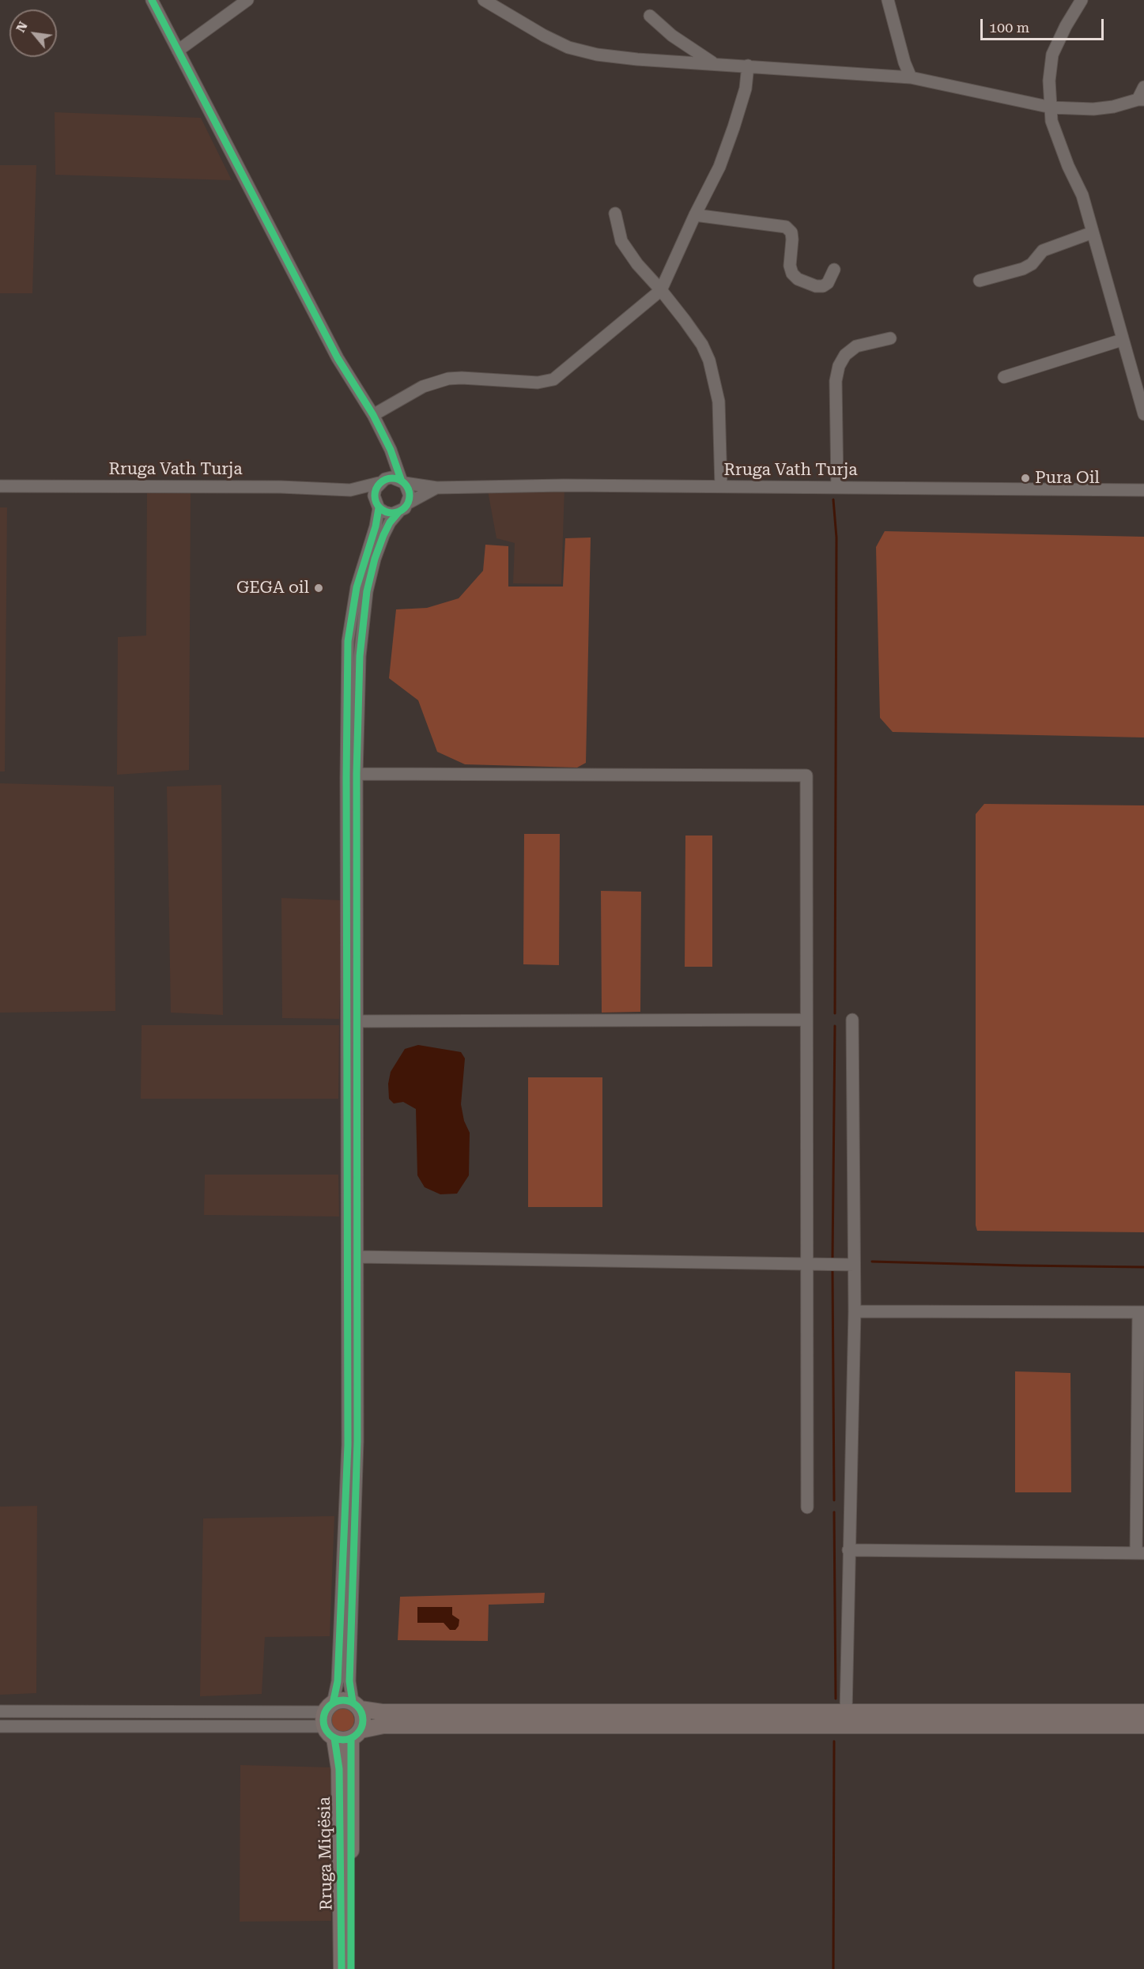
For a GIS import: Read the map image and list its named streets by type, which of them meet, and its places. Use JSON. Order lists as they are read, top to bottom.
{
  "streets": {
    "main road": ["Rruga Miqësia"],
    "street": ["Rruga Vath Turja"]
  },
  "places": ["Pura Oil", "GEGA oil"],
  "scale_bar": "100 m",
  "north": "top left"
}
